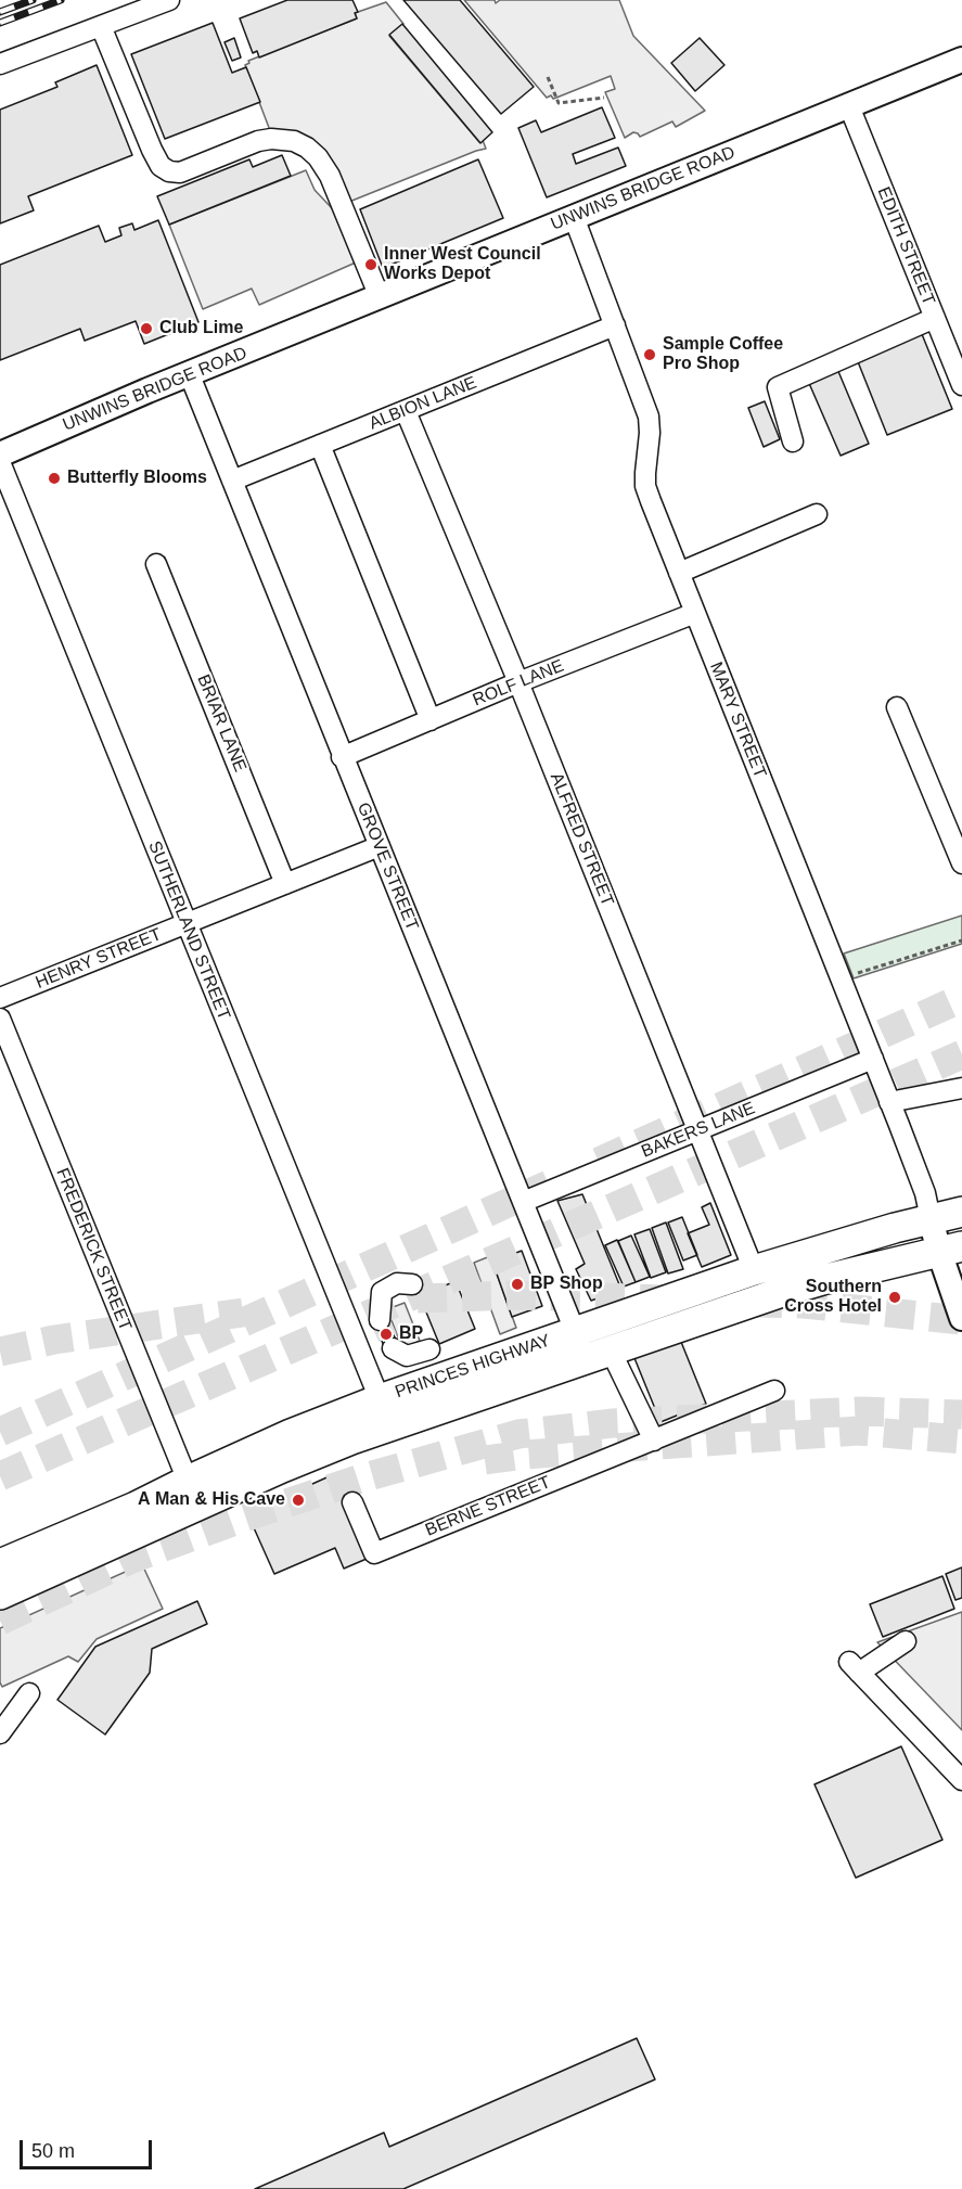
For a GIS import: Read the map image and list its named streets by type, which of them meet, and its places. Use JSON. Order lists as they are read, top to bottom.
{
  "streets": {
    "highway": ["PRINCES HIGHWAY"],
    "main road": ["UNWINS BRIDGE ROAD"],
    "street": [
      "EDITH STREET",
      "ALBION LANE",
      "ROLF LANE",
      "MARY STREET",
      "BRIAR LANE",
      "ALFRED STREET",
      "GROVE STREET",
      "SUTHERLAND STREET",
      "HENRY STREET",
      "BAKERS LANE",
      "FREDERICK STREET",
      "BERNE STREET"
    ]
  },
  "crossings": [
    ["UNWINS BRIDGE ROAD", "EDITH STREET"],
    ["UNWINS BRIDGE ROAD", "MARY STREET"],
    ["UNWINS BRIDGE ROAD", "GROVE STREET"],
    ["ALBION LANE", "MARY STREET"],
    ["ALBION LANE", "ALFRED STREET"],
    ["ALBION LANE", "GROVE STREET"],
    ["ROLF LANE", "MARY STREET"],
    ["ROLF LANE", "ALFRED STREET"],
    ["ROLF LANE", "GROVE STREET"],
    ["MARY STREET", "BAKERS LANE"],
    ["MARY STREET", "PRINCES HIGHWAY"],
    ["BRIAR LANE", "HENRY STREET"],
    ["ALFRED STREET", "BAKERS LANE"],
    ["ALFRED STREET", "PRINCES HIGHWAY"],
    ["GROVE STREET", "HENRY STREET"],
    ["GROVE STREET", "BAKERS LANE"],
    ["GROVE STREET", "PRINCES HIGHWAY"],
    ["SUTHERLAND STREET", "HENRY STREET"],
    ["SUTHERLAND STREET", "PRINCES HIGHWAY"],
    ["FREDERICK STREET", "PRINCES HIGHWAY"]
  ],
  "places": [
    "Inner West Council Works Depot",
    "Club Lime",
    "Sample Coffee Pro Shop",
    "Butterfly Blooms",
    "BP Shop",
    "Southern Cross Hotel",
    "BP",
    "A Man & His Cave"
  ],
  "scale_bar": "50 m"
}
